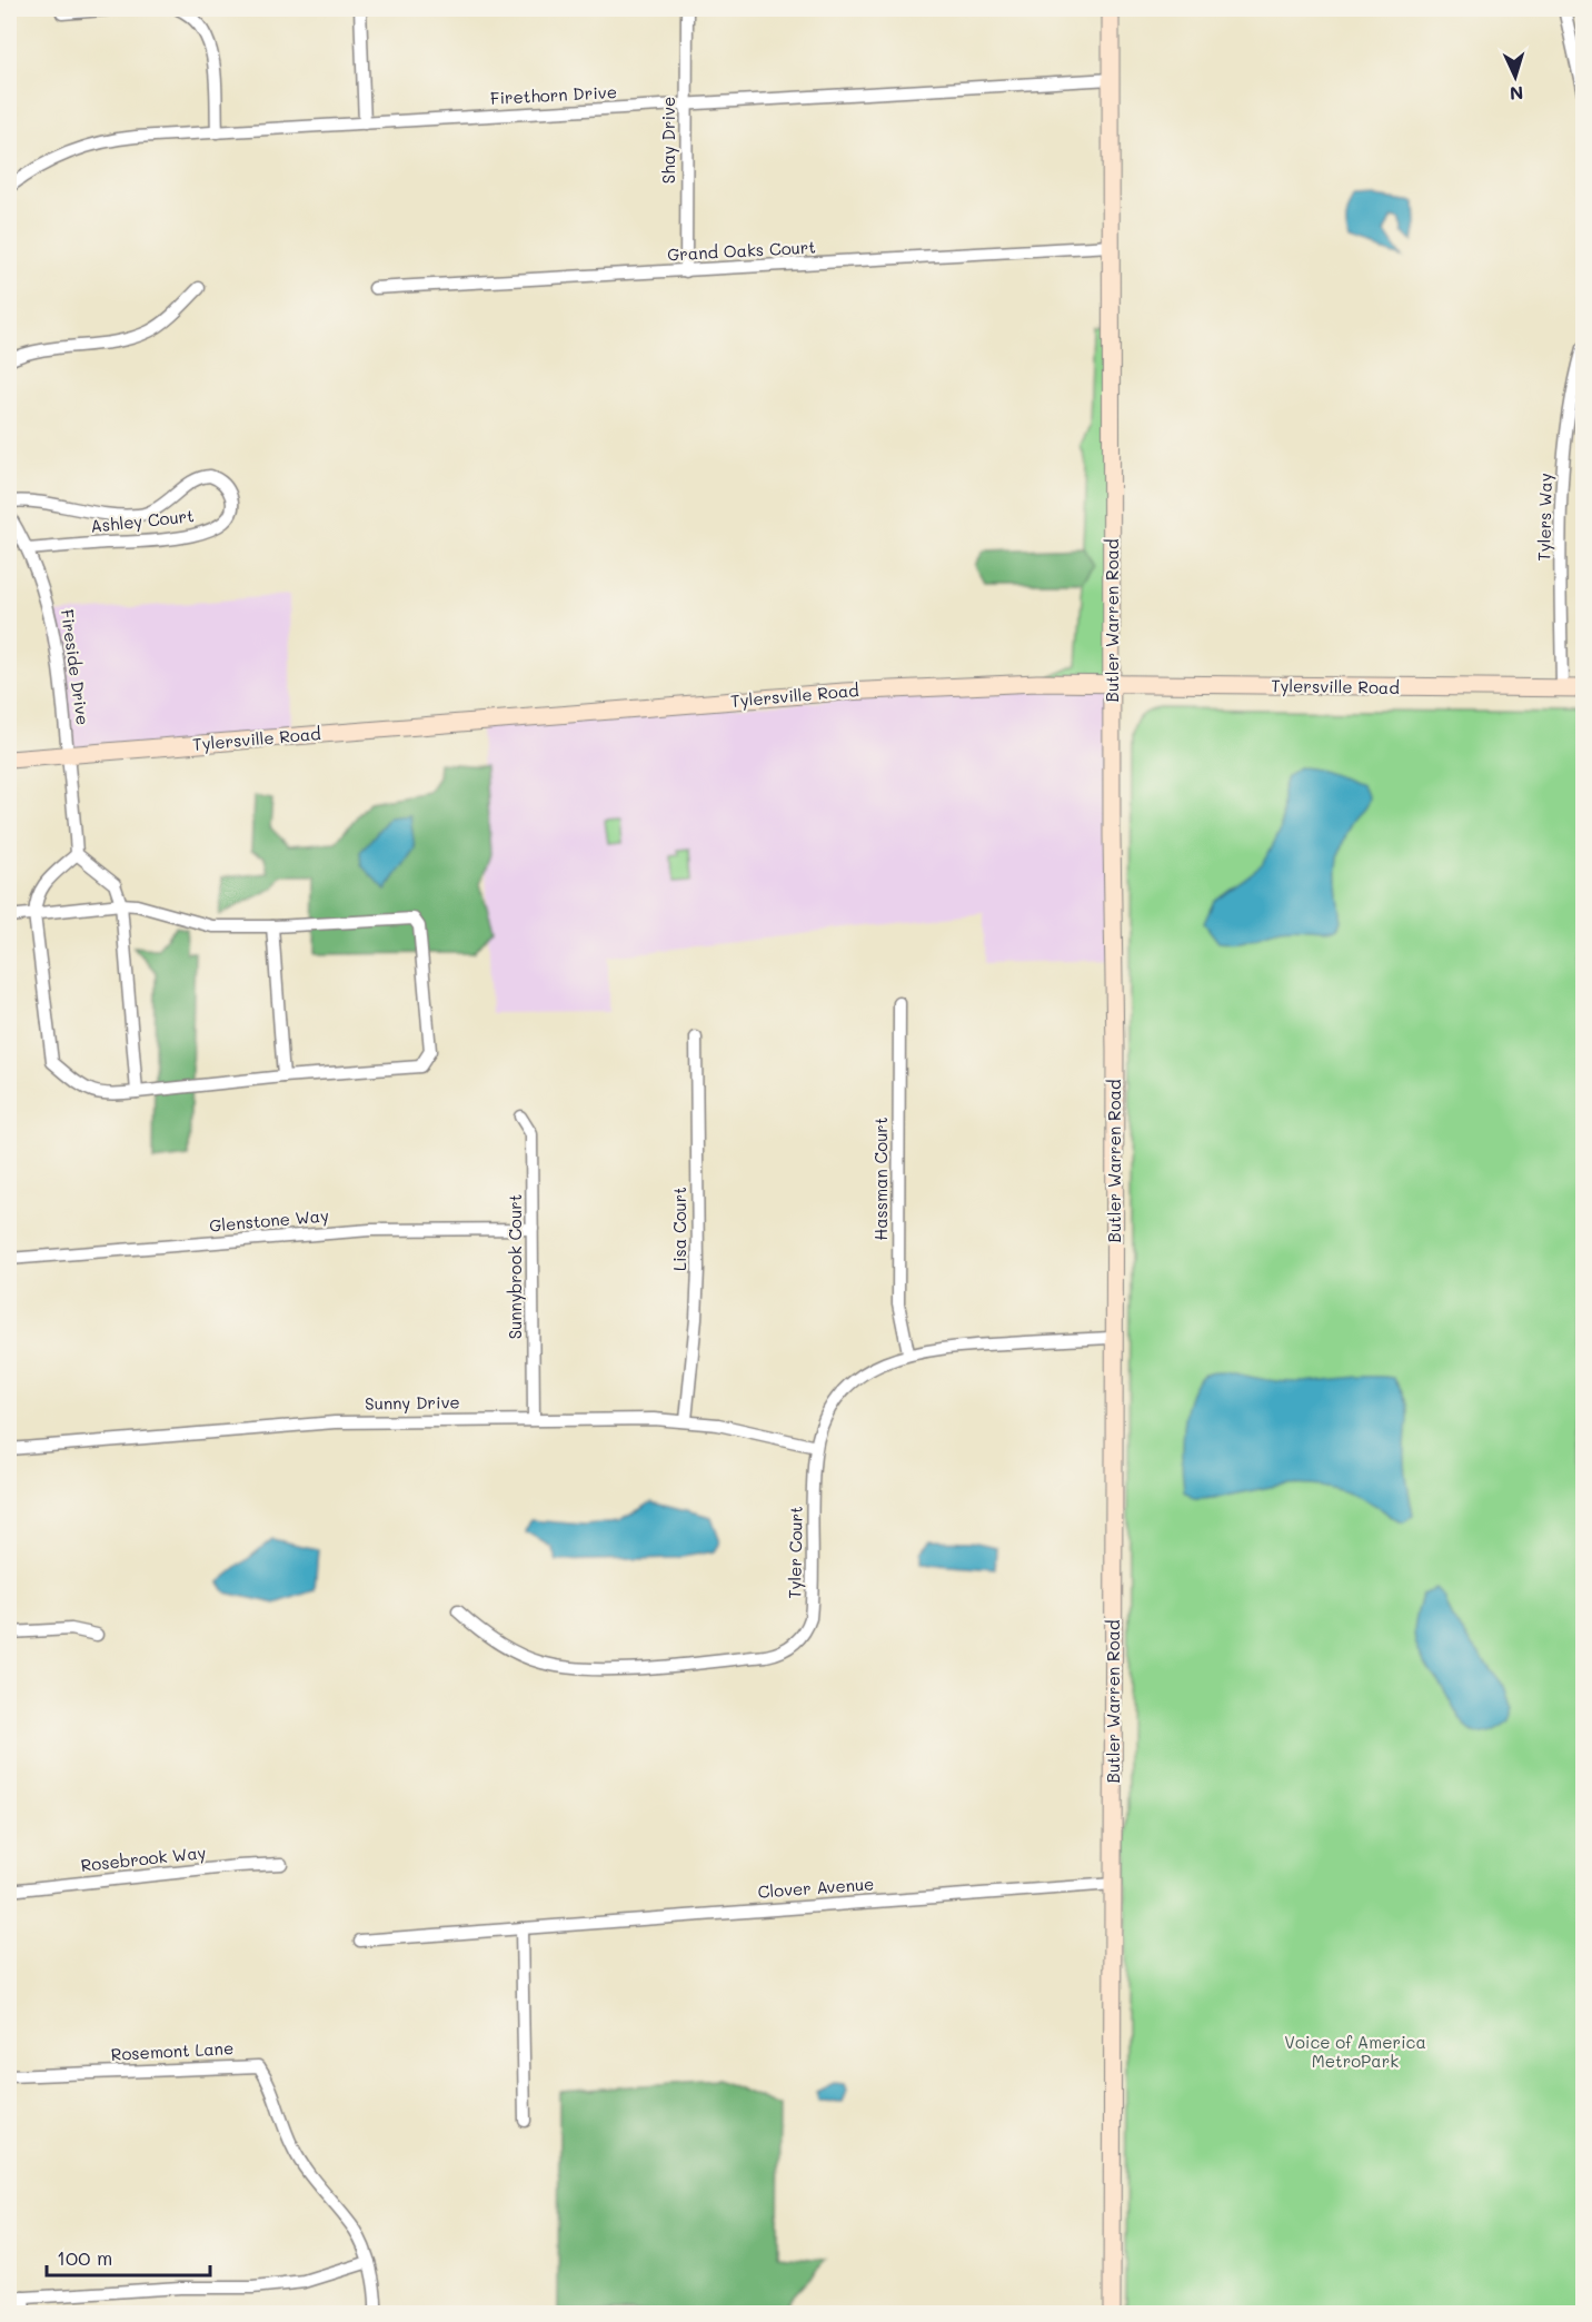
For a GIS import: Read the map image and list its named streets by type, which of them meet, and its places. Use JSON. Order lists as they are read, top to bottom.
{
  "streets": {
    "main road": ["Butler Warren Road", "Tylersville Road"],
    "street": [
      "Firethorn Drive",
      "Shay Drive",
      "Grand Oaks Court",
      "Tylers Way",
      "Ashley Court",
      "Fireside Drive",
      "Hassman Court",
      "Glenstone Way",
      "Lisa Court",
      "Sunnybrook Court",
      "Sunny Drive",
      "Tyler Court",
      "Rosebrook Way",
      "Clover Avenue",
      "Rosemont Lane"
    ]
  },
  "crossings": [
    ["Firethorn Drive", "Shay Drive"],
    ["Firethorn Drive", "Butler Warren Road"],
    ["Shay Drive", "Grand Oaks Court"],
    ["Grand Oaks Court", "Butler Warren Road"],
    ["Tylers Way", "Tylersville Road"],
    ["Ashley Court", "Fireside Drive"],
    ["Butler Warren Road", "Tylersville Road"],
    ["Butler Warren Road", "Tyler Court"],
    ["Butler Warren Road", "Clover Avenue"],
    ["Fireside Drive", "Tylersville Road"],
    ["Hassman Court", "Tyler Court"],
    ["Glenstone Way", "Sunnybrook Court"],
    ["Lisa Court", "Sunny Drive"],
    ["Sunnybrook Court", "Sunny Drive"],
    ["Sunny Drive", "Tyler Court"]
  ],
  "parks": ["Voice of America MetroPark"],
  "scale_bar": "100 m",
  "north": "bottom"
}
